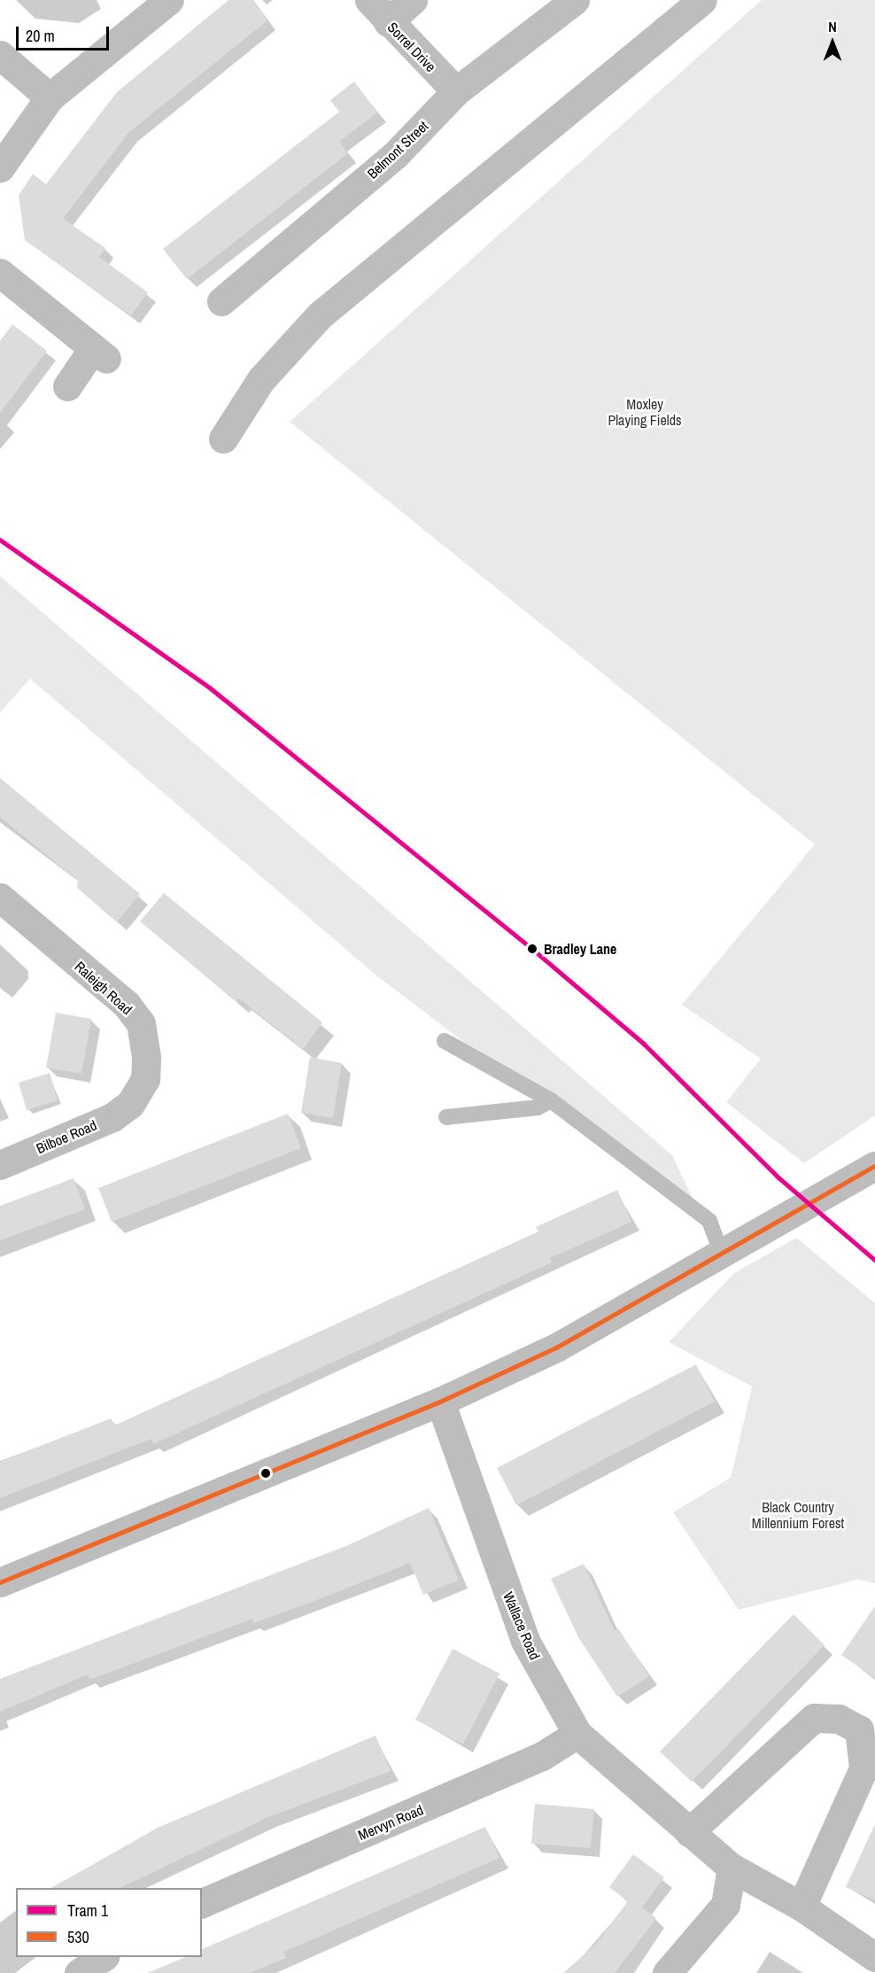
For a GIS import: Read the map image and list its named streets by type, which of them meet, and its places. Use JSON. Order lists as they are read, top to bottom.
{
  "streets": {
    "street": [
      "Sorrel Drive",
      "Belmont Street",
      "Raleigh Road",
      "Bilboe Road",
      "Wallace Road",
      "Mervyn Road"
    ]
  },
  "crossings": [
    ["Sorrel Drive", "Belmont Street"],
    ["Raleigh Road", "Bilboe Road"],
    ["Wallace Road", "Mervyn Road"]
  ],
  "parks": ["Moxley Playing Fields", "Black Country Millennium Forest"],
  "places": ["Bradley Lane"],
  "lines": ["tram line 1", "transit line 530"],
  "legend": ["Tram 1", "530"],
  "scale_bar": "20 m",
  "north": "top"
}
